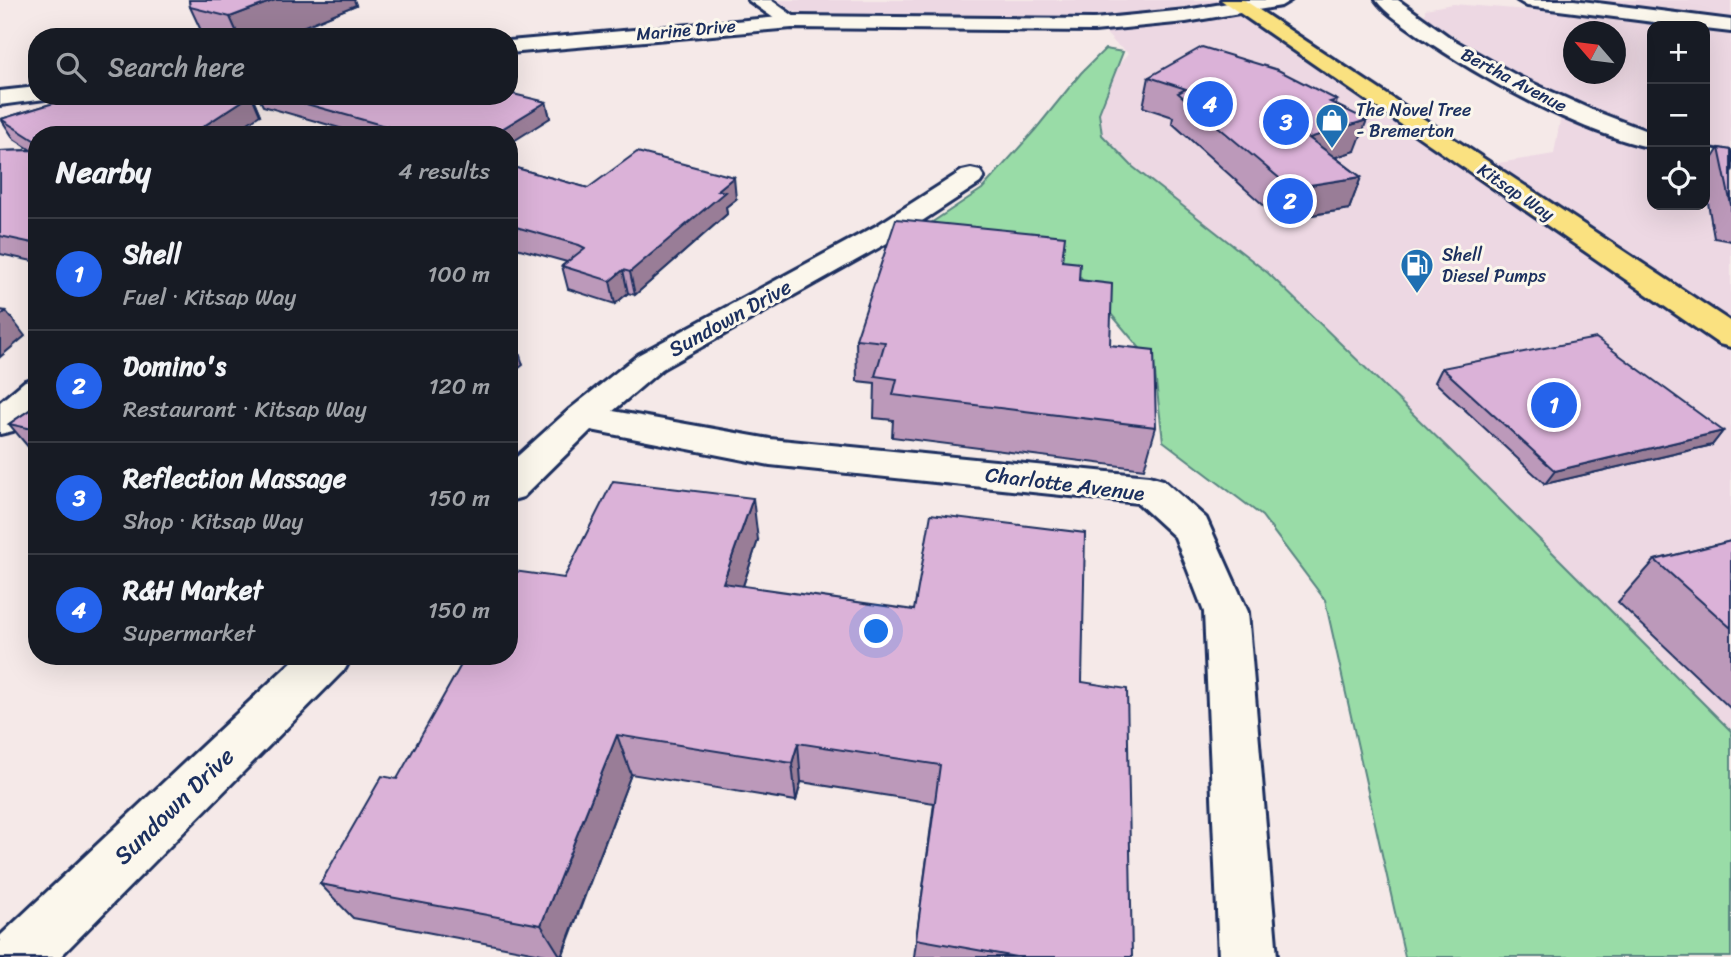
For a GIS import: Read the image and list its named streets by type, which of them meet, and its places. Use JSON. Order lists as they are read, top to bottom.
{
  "streets": {
    "main road": ["Kitsap Way"],
    "street": [
      "Marine Drive",
      "Bertha Avenue",
      "Sundown Drive",
      "Charlotte Avenue"
    ]
  },
  "crossings": [
    ["Marine Drive", "Kitsap Way"],
    ["Sundown Drive", "Charlotte Avenue"]
  ],
  "places": {
    "shop": ["The Novel Tree - Bremerton"],
    "fuel station": ["Shell Diesel Pumps"]
  },
  "north": "top left",
  "page": {
    "map_buttons": ["+", "−"],
    "search": "Search here",
    "pins": [
      "4",
      "3",
      "2",
      "1"
    ],
    "heading": ["Nearby", "4 results"],
    "list": [
      {
        "mark": "1",
        "name": "Shell",
        "note": "Fuel · Kitsap Way",
        "value": "100 m"
      },
      {
        "mark": "2",
        "name": "Domino's",
        "note": "Restaurant · Kitsap Way",
        "value": "120 m"
      },
      {
        "mark": "3",
        "name": "Reflection Massage",
        "note": "Shop · Kitsap Way",
        "value": "150 m"
      },
      {
        "mark": "4",
        "name": "R&H Market",
        "note": "Supermarket",
        "value": "150 m"
      }
    ]
  }
}
